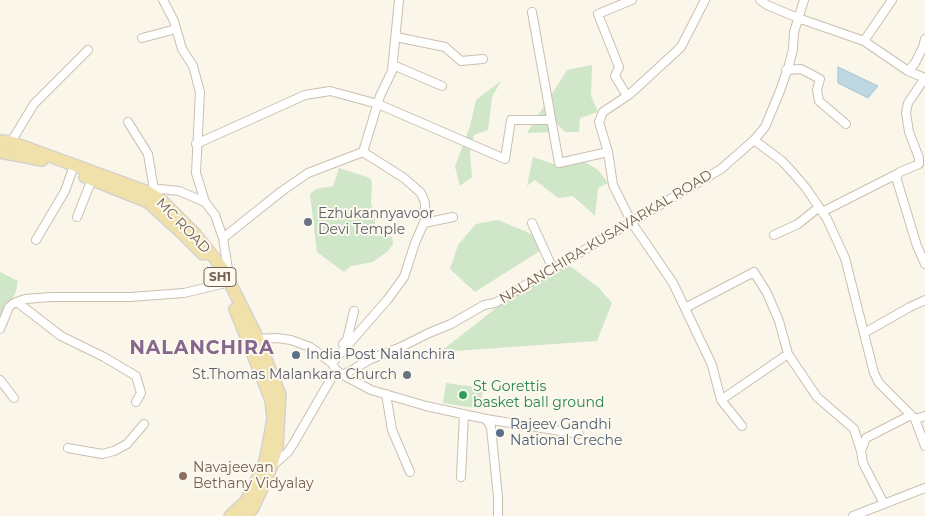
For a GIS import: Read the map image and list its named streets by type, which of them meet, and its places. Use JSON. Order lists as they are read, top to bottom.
{
  "streets": {
    "main road": ["MC ROAD", "SH1"],
    "street": ["NALANCHIRA-KUSAVARKAL ROAD"]
  },
  "districts": ["NALANCHIRA"],
  "places": [
    "Ezhukannyavoor Devi Temple",
    "India Post Nalanchira",
    "St.Thomas Malankara Church",
    "St Gorettis basket ball ground",
    "Rajeev Gandhi National Creche",
    "Navajeevan Bethany Vidyalay"
  ]
}
